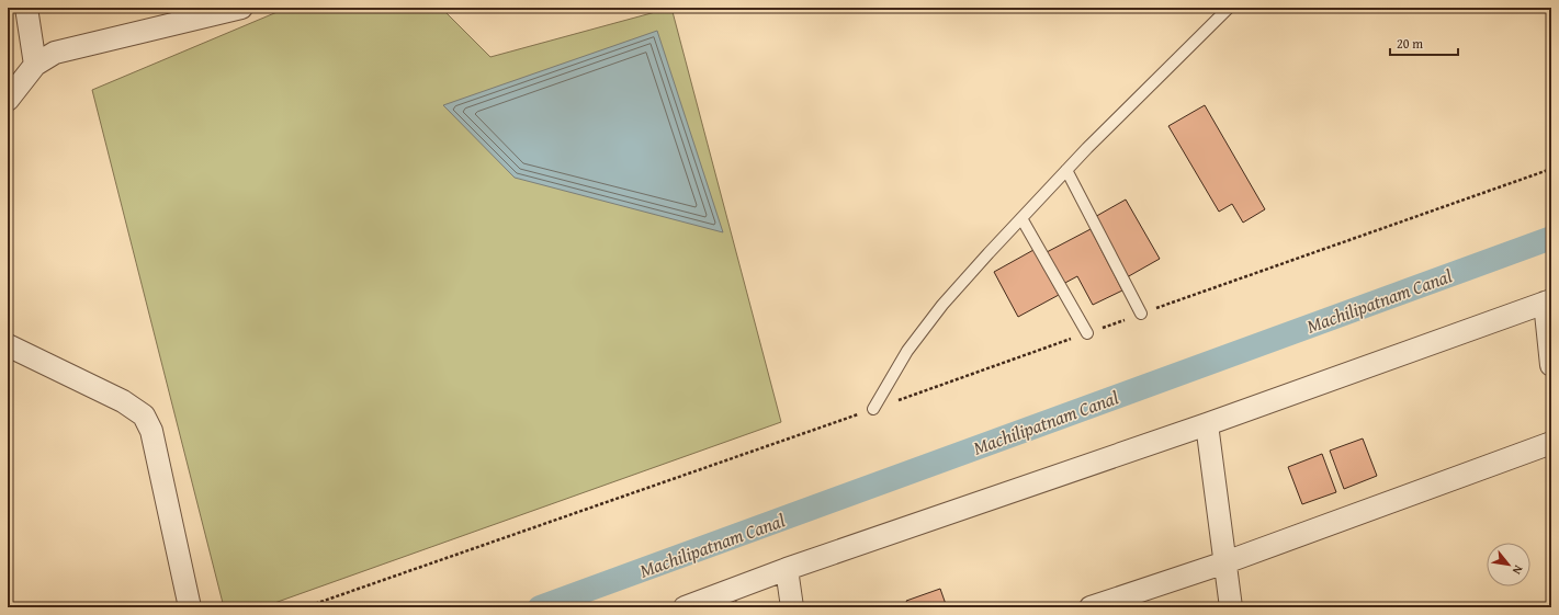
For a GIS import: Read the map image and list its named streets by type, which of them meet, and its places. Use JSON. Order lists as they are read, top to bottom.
{
  "water": ["Machilipatnam Canal"],
  "scale_bar": "20 m",
  "north": "bottom right"
}
